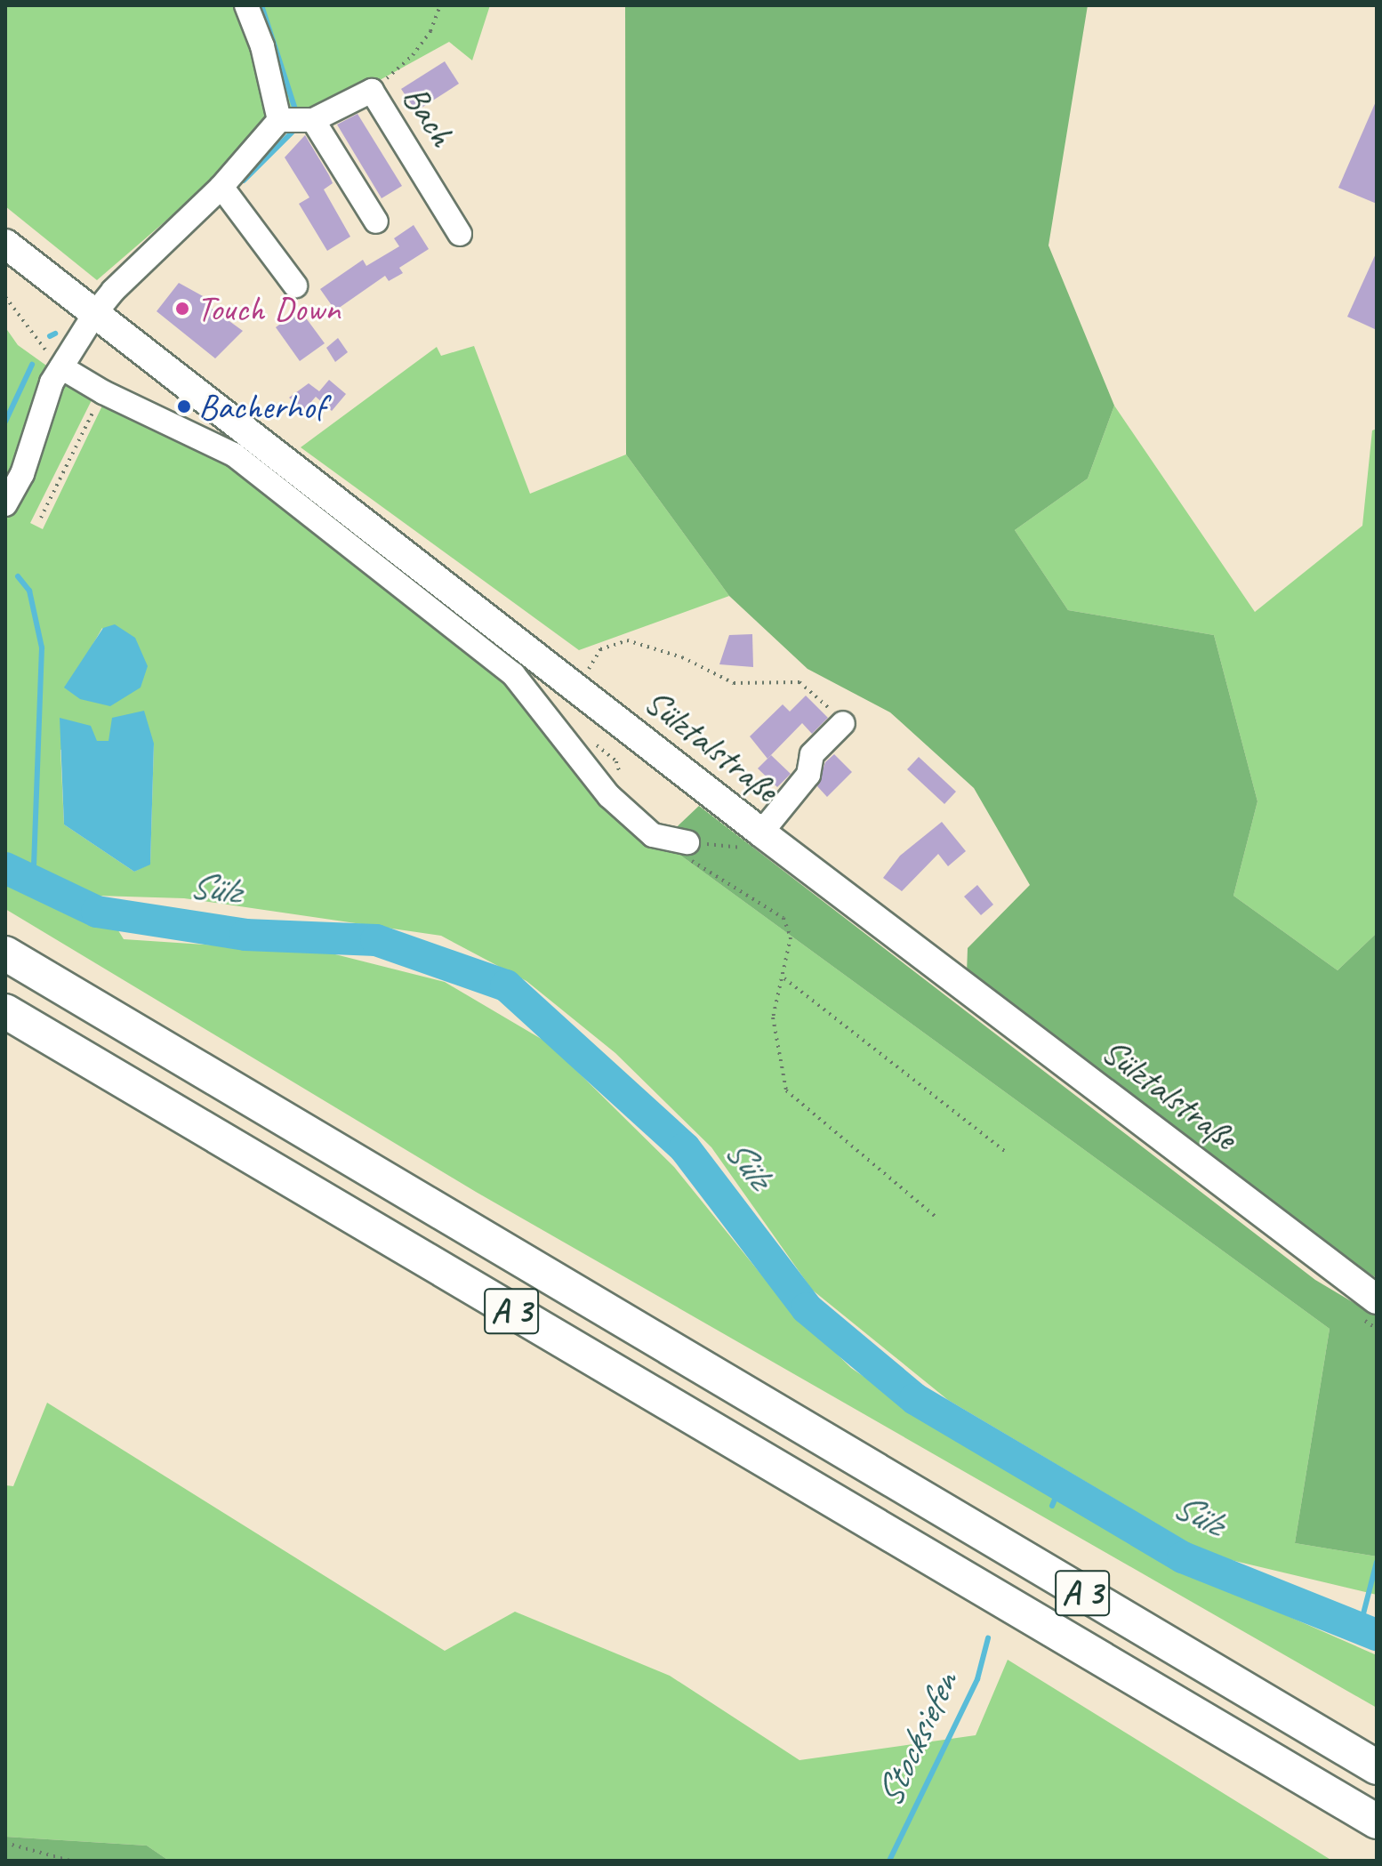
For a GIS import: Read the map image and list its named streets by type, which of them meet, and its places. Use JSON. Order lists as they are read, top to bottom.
{
  "streets": {
    "highway": ["A 3"],
    "main road": ["Sülztalstraße"],
    "street": ["Bach"]
  },
  "water": ["Sülz", "Stocksiefen"],
  "places": ["Touch Down", "Bacherhof"]
}
